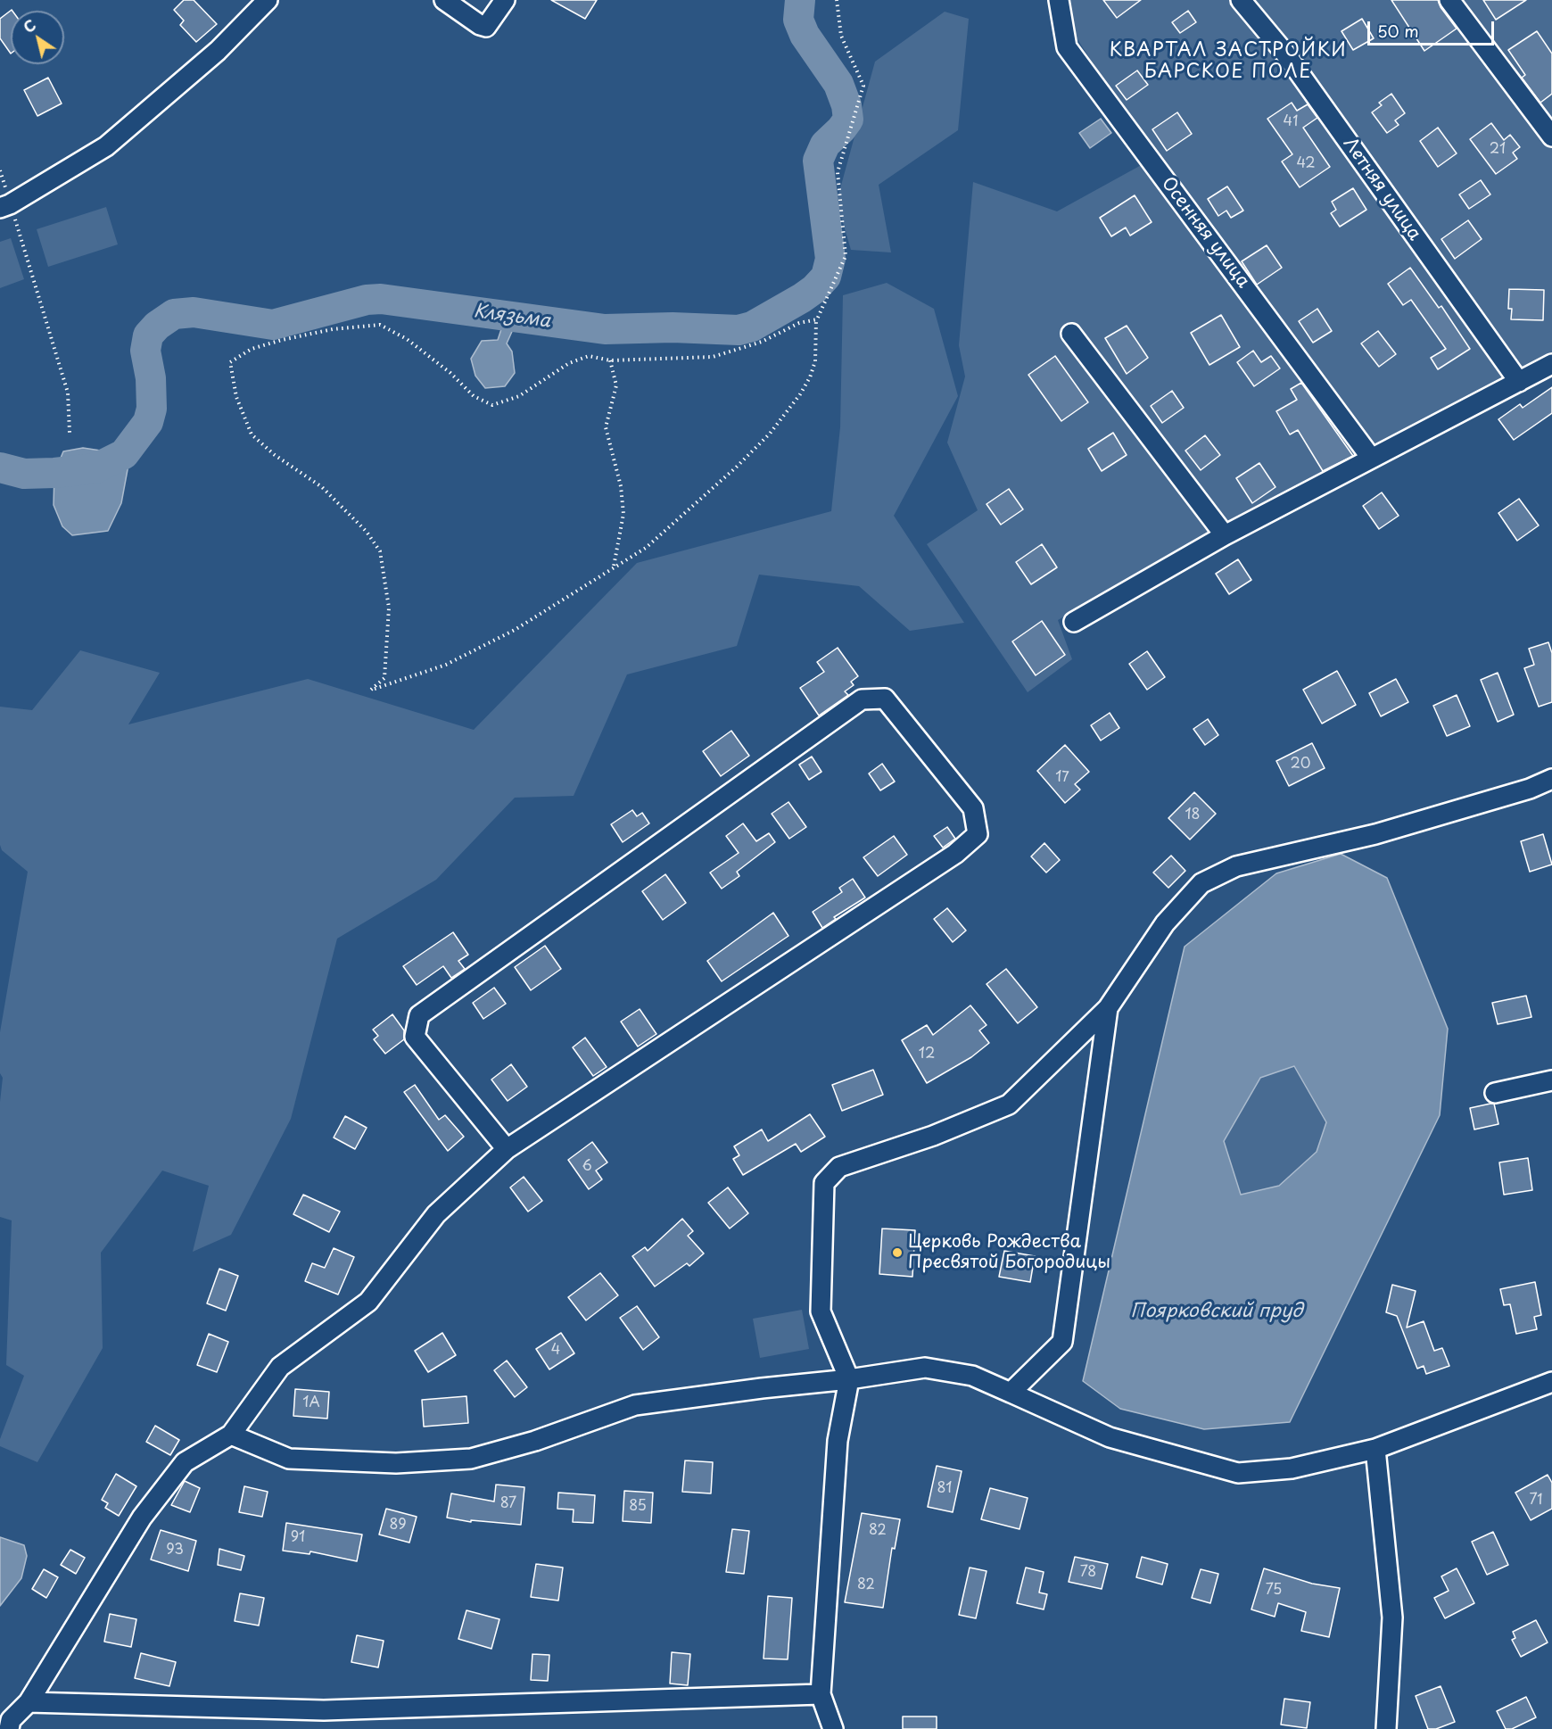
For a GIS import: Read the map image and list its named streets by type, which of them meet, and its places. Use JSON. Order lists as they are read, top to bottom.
{
  "streets": {
    "street": ["Летняя улица", "Осенняя улица"]
  },
  "districts": ["КВАРТАЛ ЗАСТРОЙКИ БАРСКОЕ ПОЛЕ"],
  "water": ["Клязьма", "Поярковский пруд"],
  "places": ["Церковь Рождества Пресвятой Богородицы"],
  "house_numbers": [
    "41",
    "21",
    "42",
    "20",
    "17",
    "18",
    "12",
    "6",
    "4",
    "1А",
    "81",
    "71",
    "87",
    "85",
    "89",
    "82",
    "91",
    "93",
    "78",
    "82",
    "75"
  ],
  "scale_bar": "50 m",
  "north": "top left"
}
